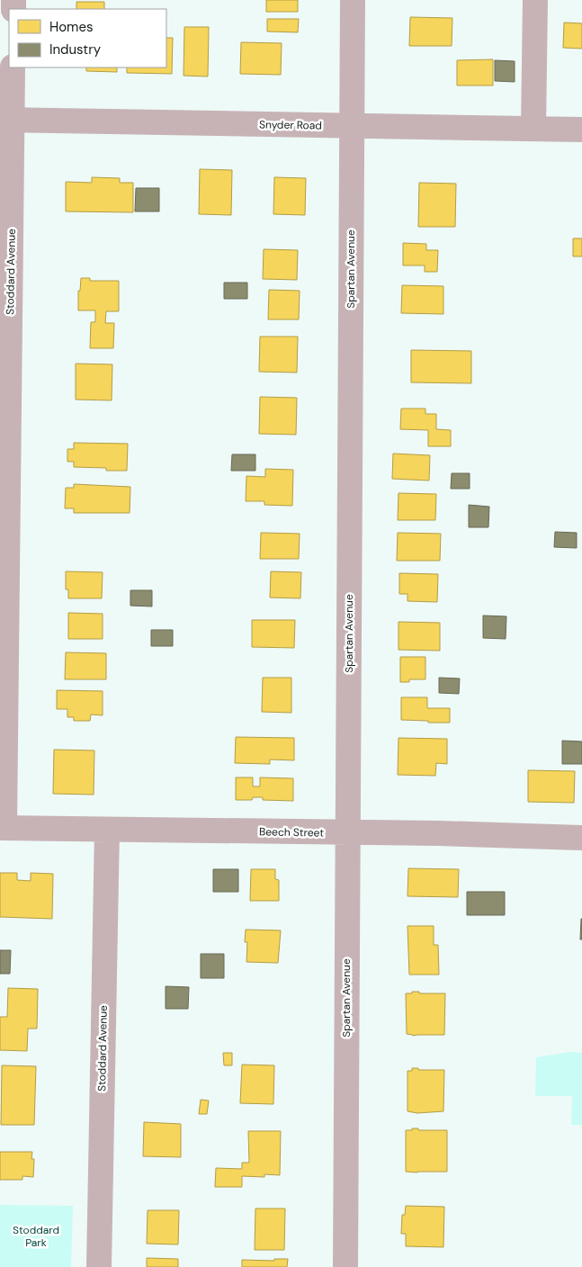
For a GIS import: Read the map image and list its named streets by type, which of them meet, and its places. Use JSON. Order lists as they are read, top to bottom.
{
  "streets": {
    "street": [
      "Snyder Road",
      "Spartan Avenue",
      "Stoddard Avenue",
      "Beech Street"
    ]
  },
  "crossings": [
    ["Snyder Road", "Spartan Avenue"],
    ["Snyder Road", "Stoddard Avenue"],
    ["Spartan Avenue", "Beech Street"],
    ["Stoddard Avenue", "Beech Street"]
  ],
  "parks": ["Stoddard Park"],
  "legend": ["Homes", "Industry"]
}
